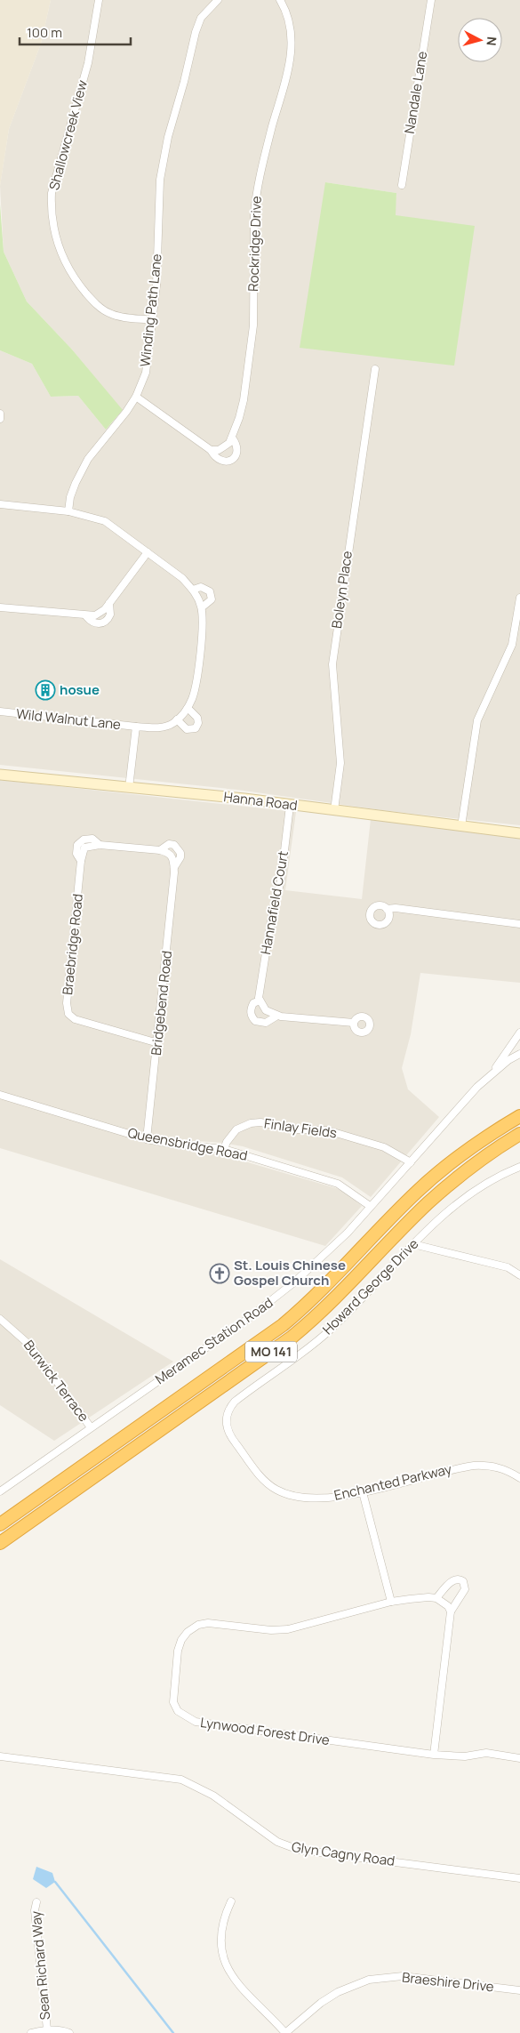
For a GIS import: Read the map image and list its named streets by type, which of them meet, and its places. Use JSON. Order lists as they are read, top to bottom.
{
  "streets": {
    "highway": ["MO 141"],
    "street": [
      "Nandale Lane",
      "Shallowcreek View",
      "Rockridge Drive",
      "Winding Path Lane",
      "Boleyn Place",
      "Wild Walnut Lane",
      "Hanna Road",
      "Hannafield Court",
      "Braebridge Road",
      "Bridgebend Road",
      "Finlay Fields",
      "Queensbridge Road",
      "Howard George Drive",
      "Meramec Station Road",
      "Burwick Terrace",
      "Enchanted Parkway",
      "Lynwood Forest Drive",
      "Glyn Cagny Road",
      "Sean Richard Way",
      "Braeshire Drive"
    ]
  },
  "crossings": [
    ["Shallowcreek View", "Winding Path Lane"],
    ["Boleyn Place", "Hanna Road"],
    ["Hanna Road", "Hannafield Court"],
    ["Braebridge Road", "Bridgebend Road"],
    ["Bridgebend Road", "Queensbridge Road"],
    ["Finlay Fields", "Queensbridge Road"],
    ["Finlay Fields", "Meramec Station Road"],
    ["Queensbridge Road", "Meramec Station Road"],
    ["Howard George Drive", "Enchanted Parkway"],
    ["Meramec Station Road", "Burwick Terrace"]
  ],
  "places": {
    "building": ["hosue"],
    "church": ["St. Louis Chinese Gospel Church"]
  },
  "scale_bar": "100 m",
  "north": "right"
}
